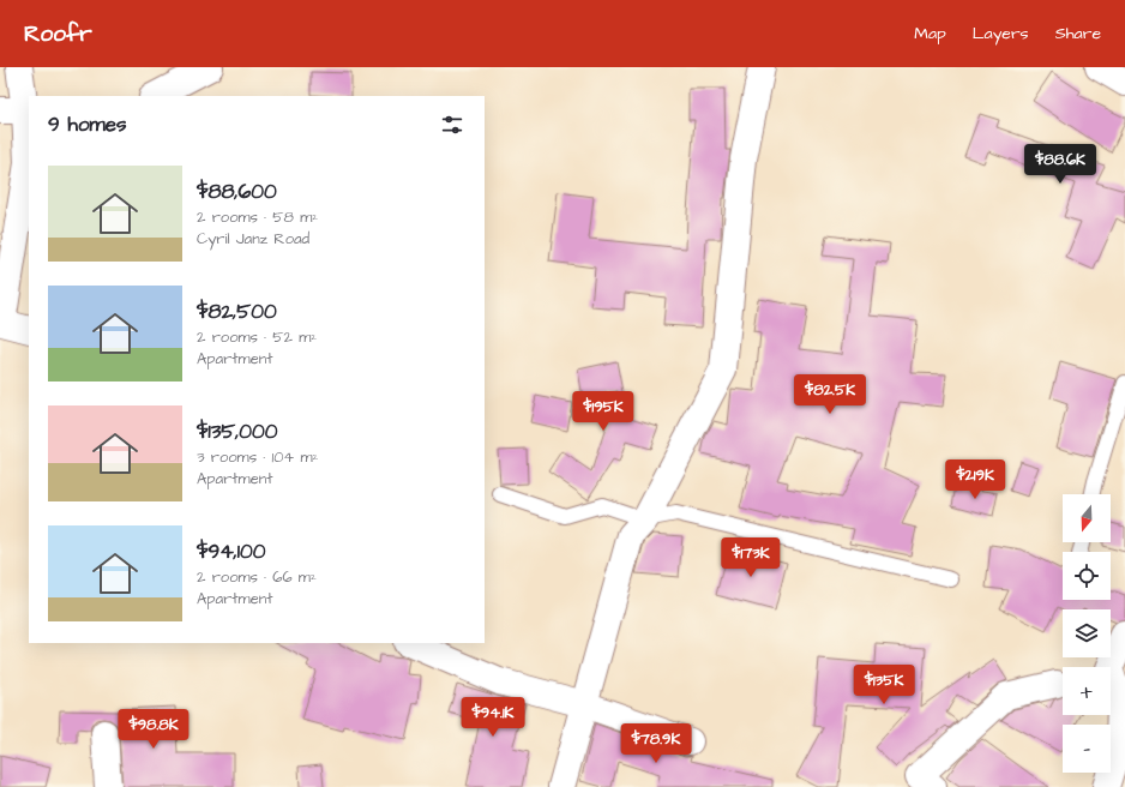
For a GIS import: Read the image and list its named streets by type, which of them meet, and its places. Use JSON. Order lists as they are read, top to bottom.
{
  "north": "bottom",
  "page": {
    "header": "Roofr",
    "nav": ["Map", "Layers", "Share"],
    "heading": "9 homes",
    "price": [
      "$88.6K",
      "$82.5K",
      "$195K",
      "$219K",
      "$173K",
      "$135K",
      "$94.1K",
      "$98.8K",
      "$78.9K"
    ],
    "list": [
      {
        "name": "$88,600",
        "note": "2 rooms · 58 m² · Cyril Janz Road"
      },
      {
        "name": "$82,500",
        "note": "2 rooms · 52 m² · Apartment"
      },
      {
        "name": "$135,000",
        "note": "3 rooms · 104 m² · Apartment"
      },
      {
        "name": "$94,100",
        "note": "2 rooms · 66 m² · Apartment"
      }
    ],
    "map_buttons": ["+", "−"]
  }
}
